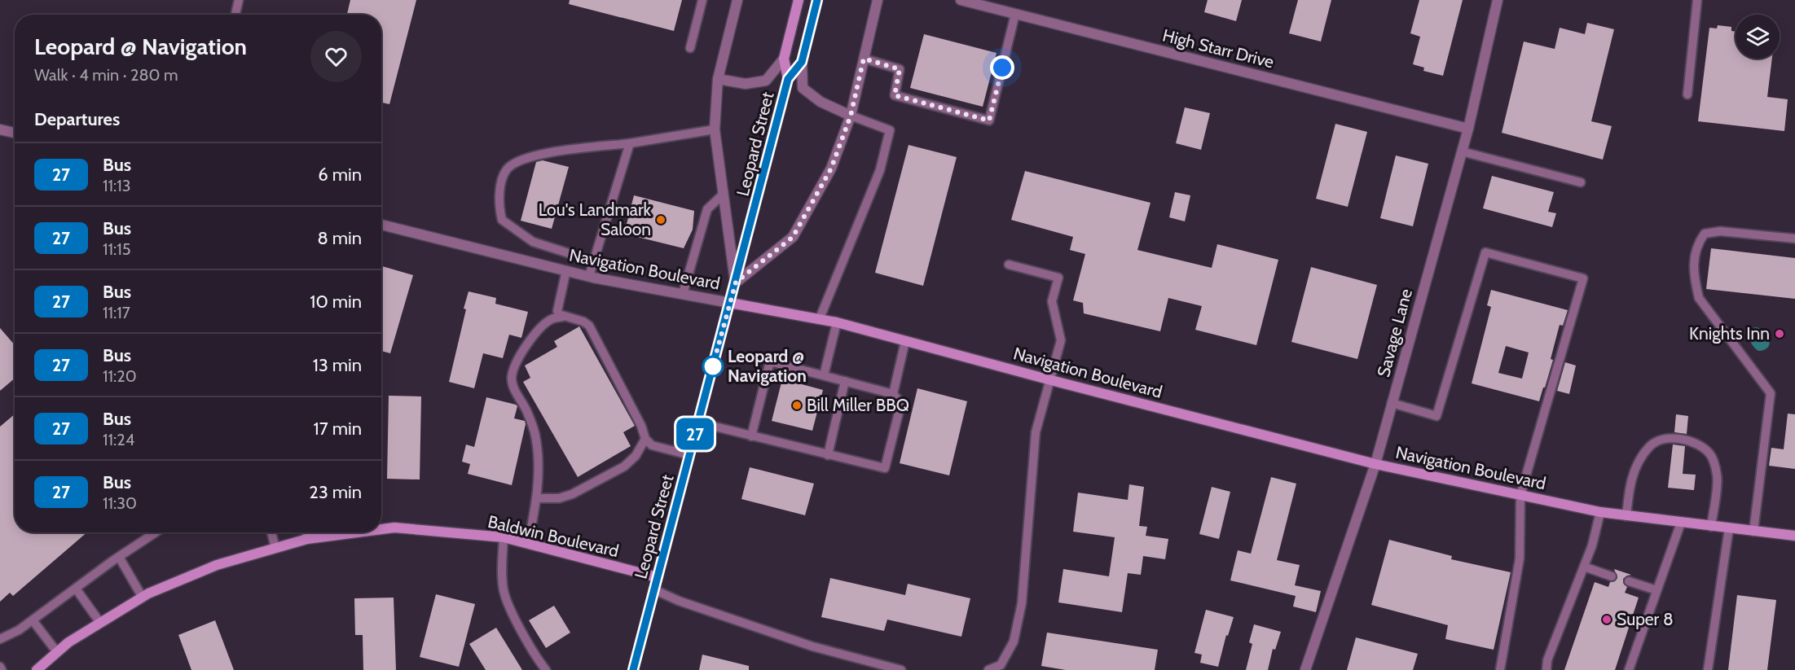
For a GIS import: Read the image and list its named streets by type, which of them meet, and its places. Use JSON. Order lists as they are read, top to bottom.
{
  "streets": {
    "main road": ["Leopard Street", "Navigation Boulevard", "Baldwin Boulevard"],
    "street": ["High Starr Drive", "Savage Lane"]
  },
  "crossings": [
    ["High Starr Drive", "Savage Lane"],
    ["Leopard Street", "Navigation Boulevard"],
    ["Leopard Street", "Baldwin Boulevard"],
    ["Navigation Boulevard", "Savage Lane"]
  ],
  "places": [
    "Lou's Landmark Saloon",
    "Knights Inn",
    "Leopard @ Navigation",
    "Bill Miller BBQ",
    "Super 8"
  ],
  "lines": ["bus line 27"],
  "page": {
    "on_map": "27",
    "heading": [
      ["Leopard @ Navigation", "Walk · 4 min · 280 m"],
      "Departures"
    ],
    "list": [
      {
        "mark": "27",
        "name": "Bus",
        "note": "11:13",
        "value": "6 min"
      },
      {
        "mark": "27",
        "name": "Bus",
        "note": "11:15",
        "value": "8 min"
      },
      {
        "mark": "27",
        "name": "Bus",
        "note": "11:17",
        "value": "10 min"
      },
      {
        "mark": "27",
        "name": "Bus",
        "note": "11:20",
        "value": "13 min"
      },
      {
        "mark": "27",
        "name": "Bus",
        "note": "11:24",
        "value": "17 min"
      },
      {
        "mark": "27",
        "name": "Bus",
        "note": "11:30",
        "value": "23 min"
      }
    ]
  }
}
